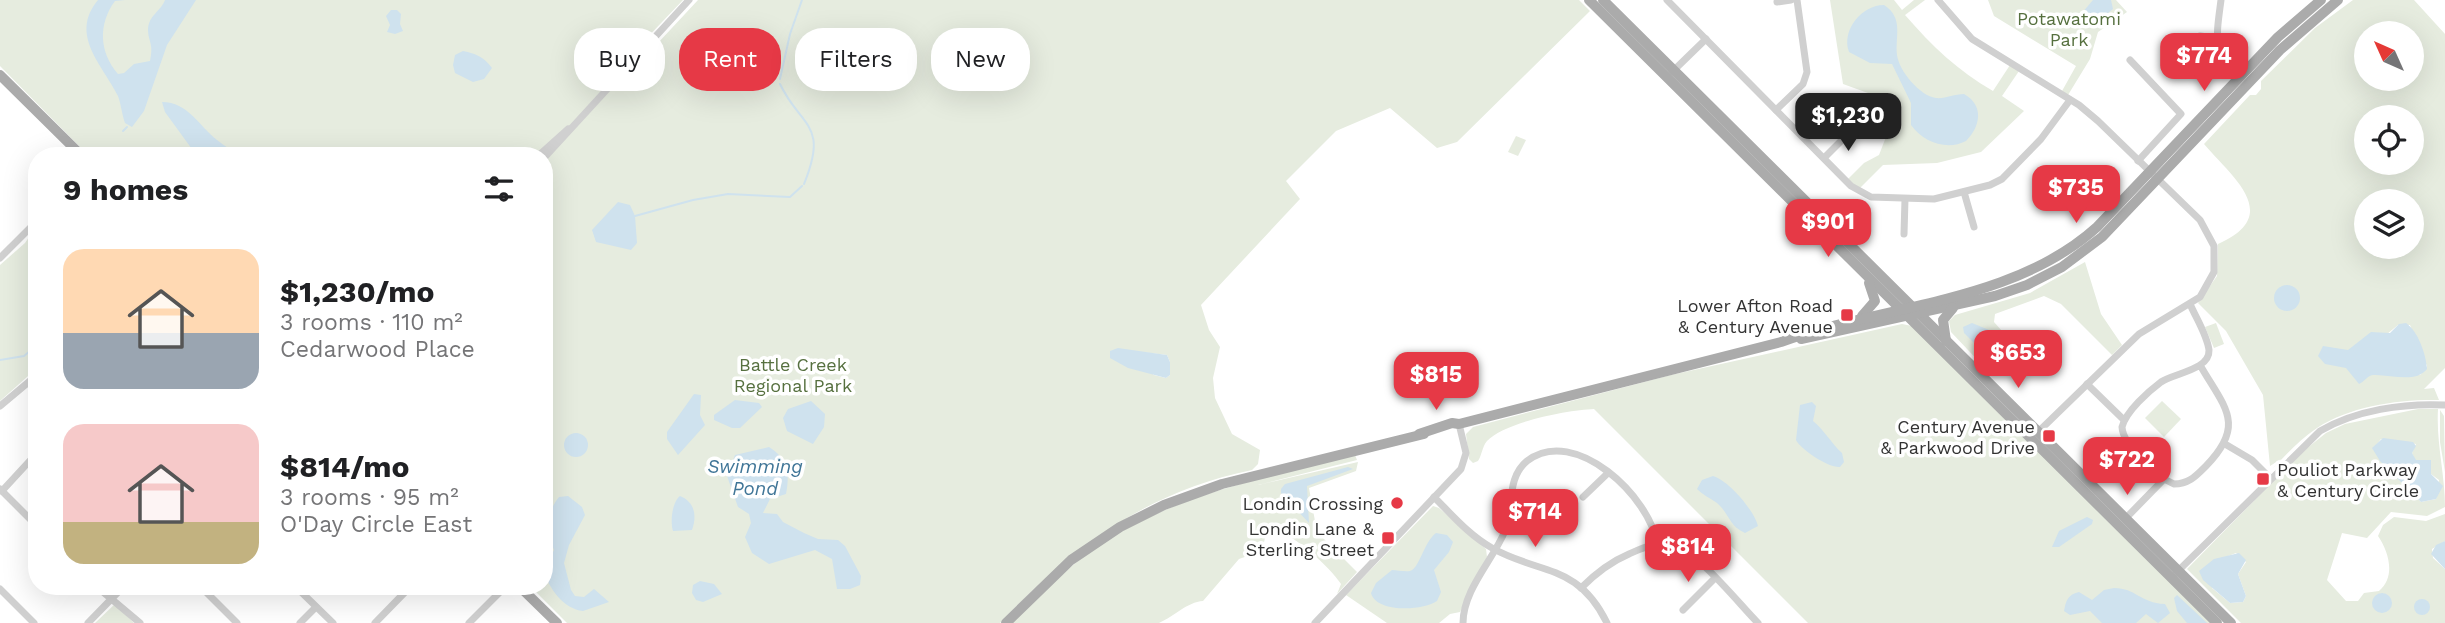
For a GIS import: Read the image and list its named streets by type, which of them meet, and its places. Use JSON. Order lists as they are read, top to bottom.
{
  "water": ["Swimming Pond"],
  "parks": ["Potawatomi Park", "Battle Creek Regional Park"],
  "places": {
    "transit": [
      "Lower Afton Road & Century Avenue",
      "Century Avenue & Parkwood Drive",
      "Pouliot Parkway & Century Circle",
      "Londin Lane & Sterling Street"
    ],
    "other": ["Londin Crossing"]
  },
  "north": "top left",
  "page": {
    "chip": [
      "Buy",
      "Rent",
      "Filters",
      "New"
    ],
    "price": [
      "$774",
      "$1,230",
      "$735",
      "$901",
      "$653",
      "$815",
      "$722",
      "$714",
      "$814"
    ],
    "heading": "9 homes",
    "list": [
      {
        "name": "$1,230/mo",
        "note": "3 rooms · 110 m² · Cedarwood Place"
      },
      {
        "name": "$814/mo",
        "note": "3 rooms · 95 m² · O'Day Circle East"
      }
    ]
  }
}
